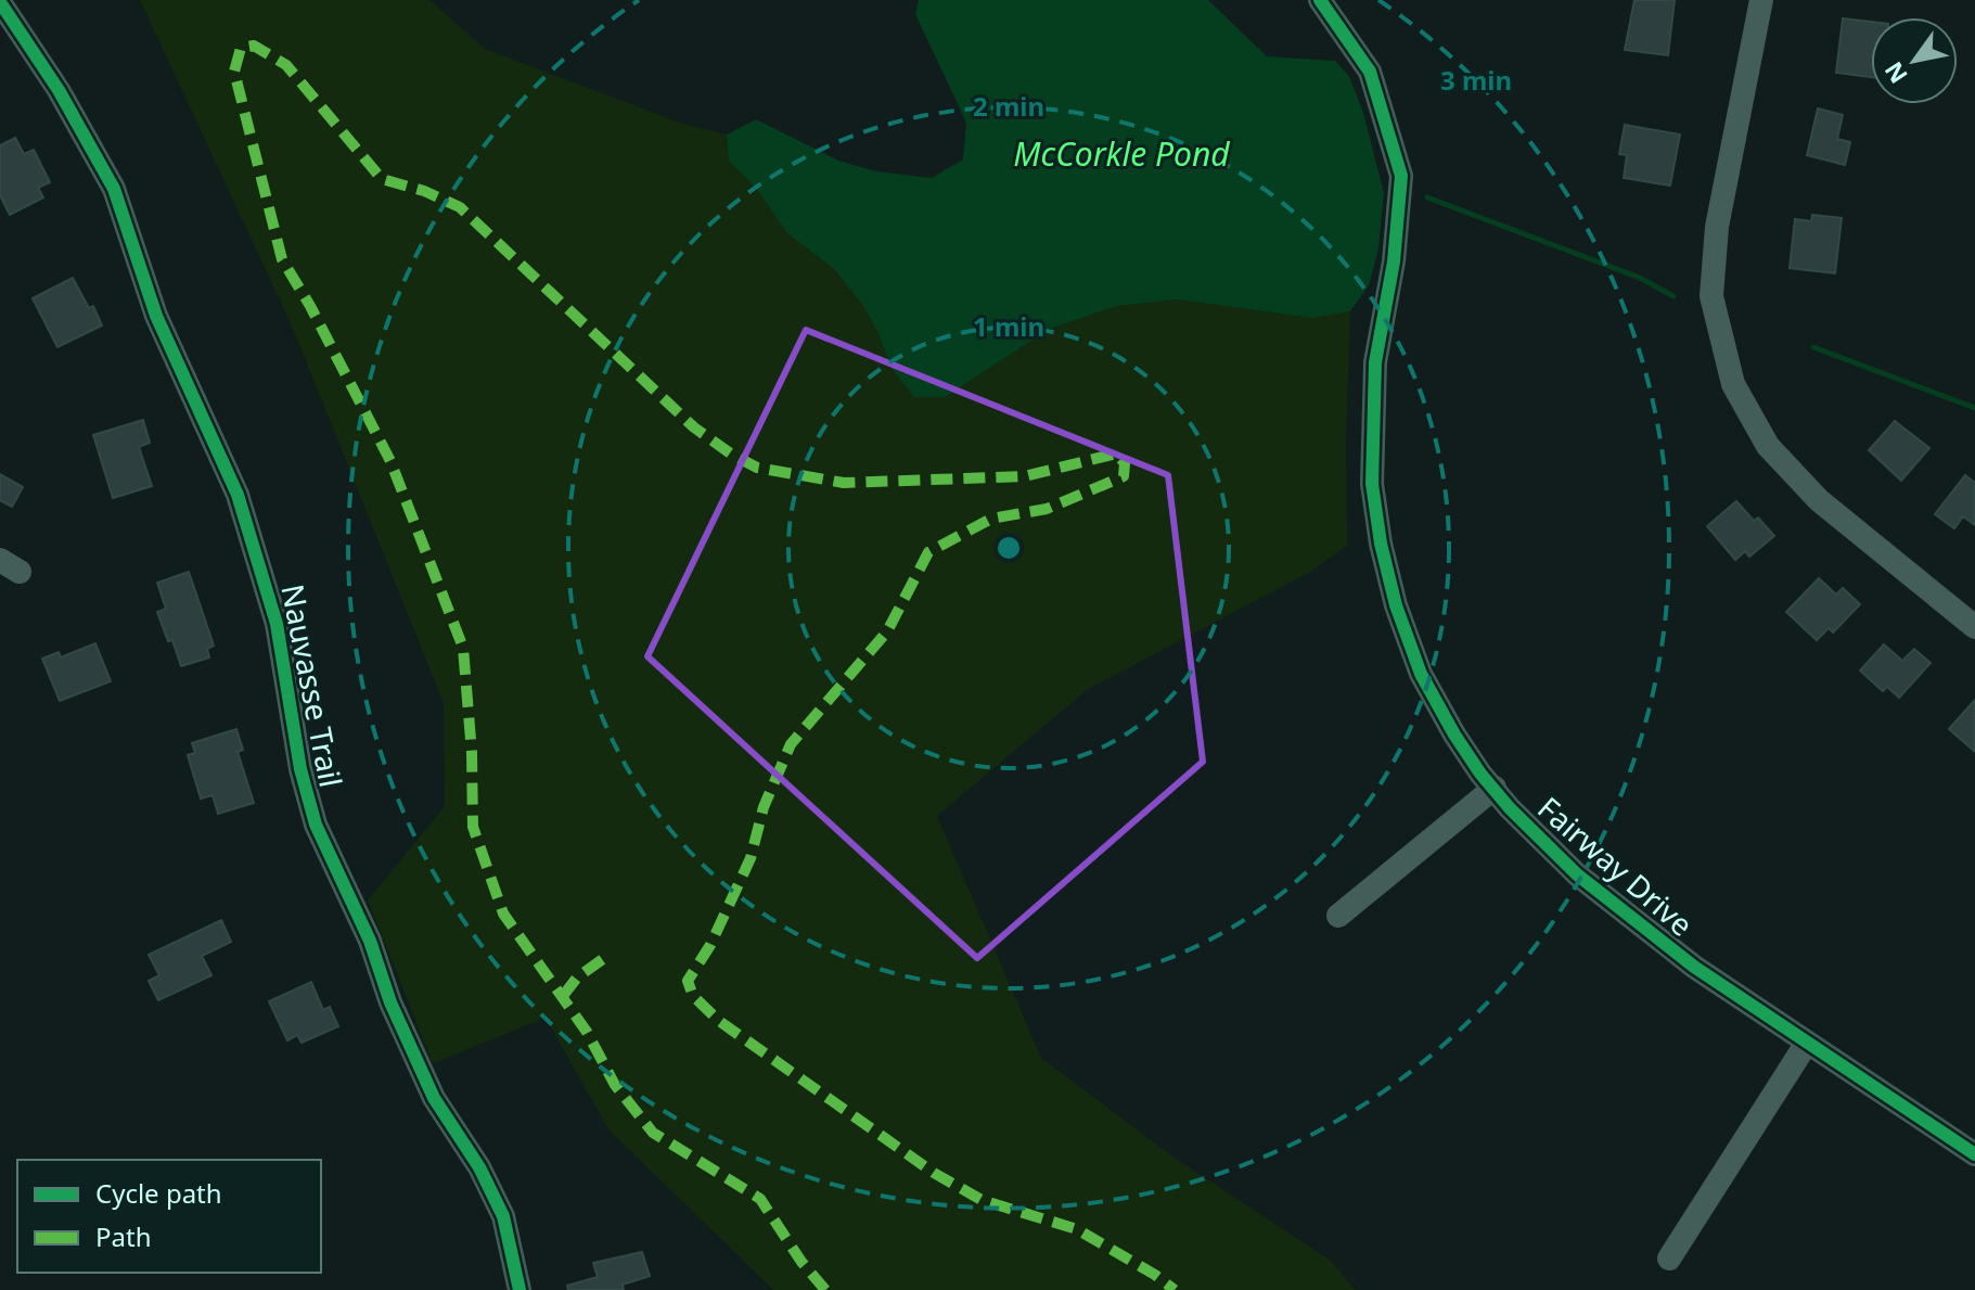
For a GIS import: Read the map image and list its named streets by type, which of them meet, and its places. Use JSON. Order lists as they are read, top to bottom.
{
  "streets": {
    "street": ["Nauvasse Trail", "Fairway Drive"]
  },
  "water": ["McCorkle Pond"],
  "legend": ["Cycle path", "Path"],
  "north": "bottom left",
  "rings": ["3 min", "2 min", "1 min"]
}
